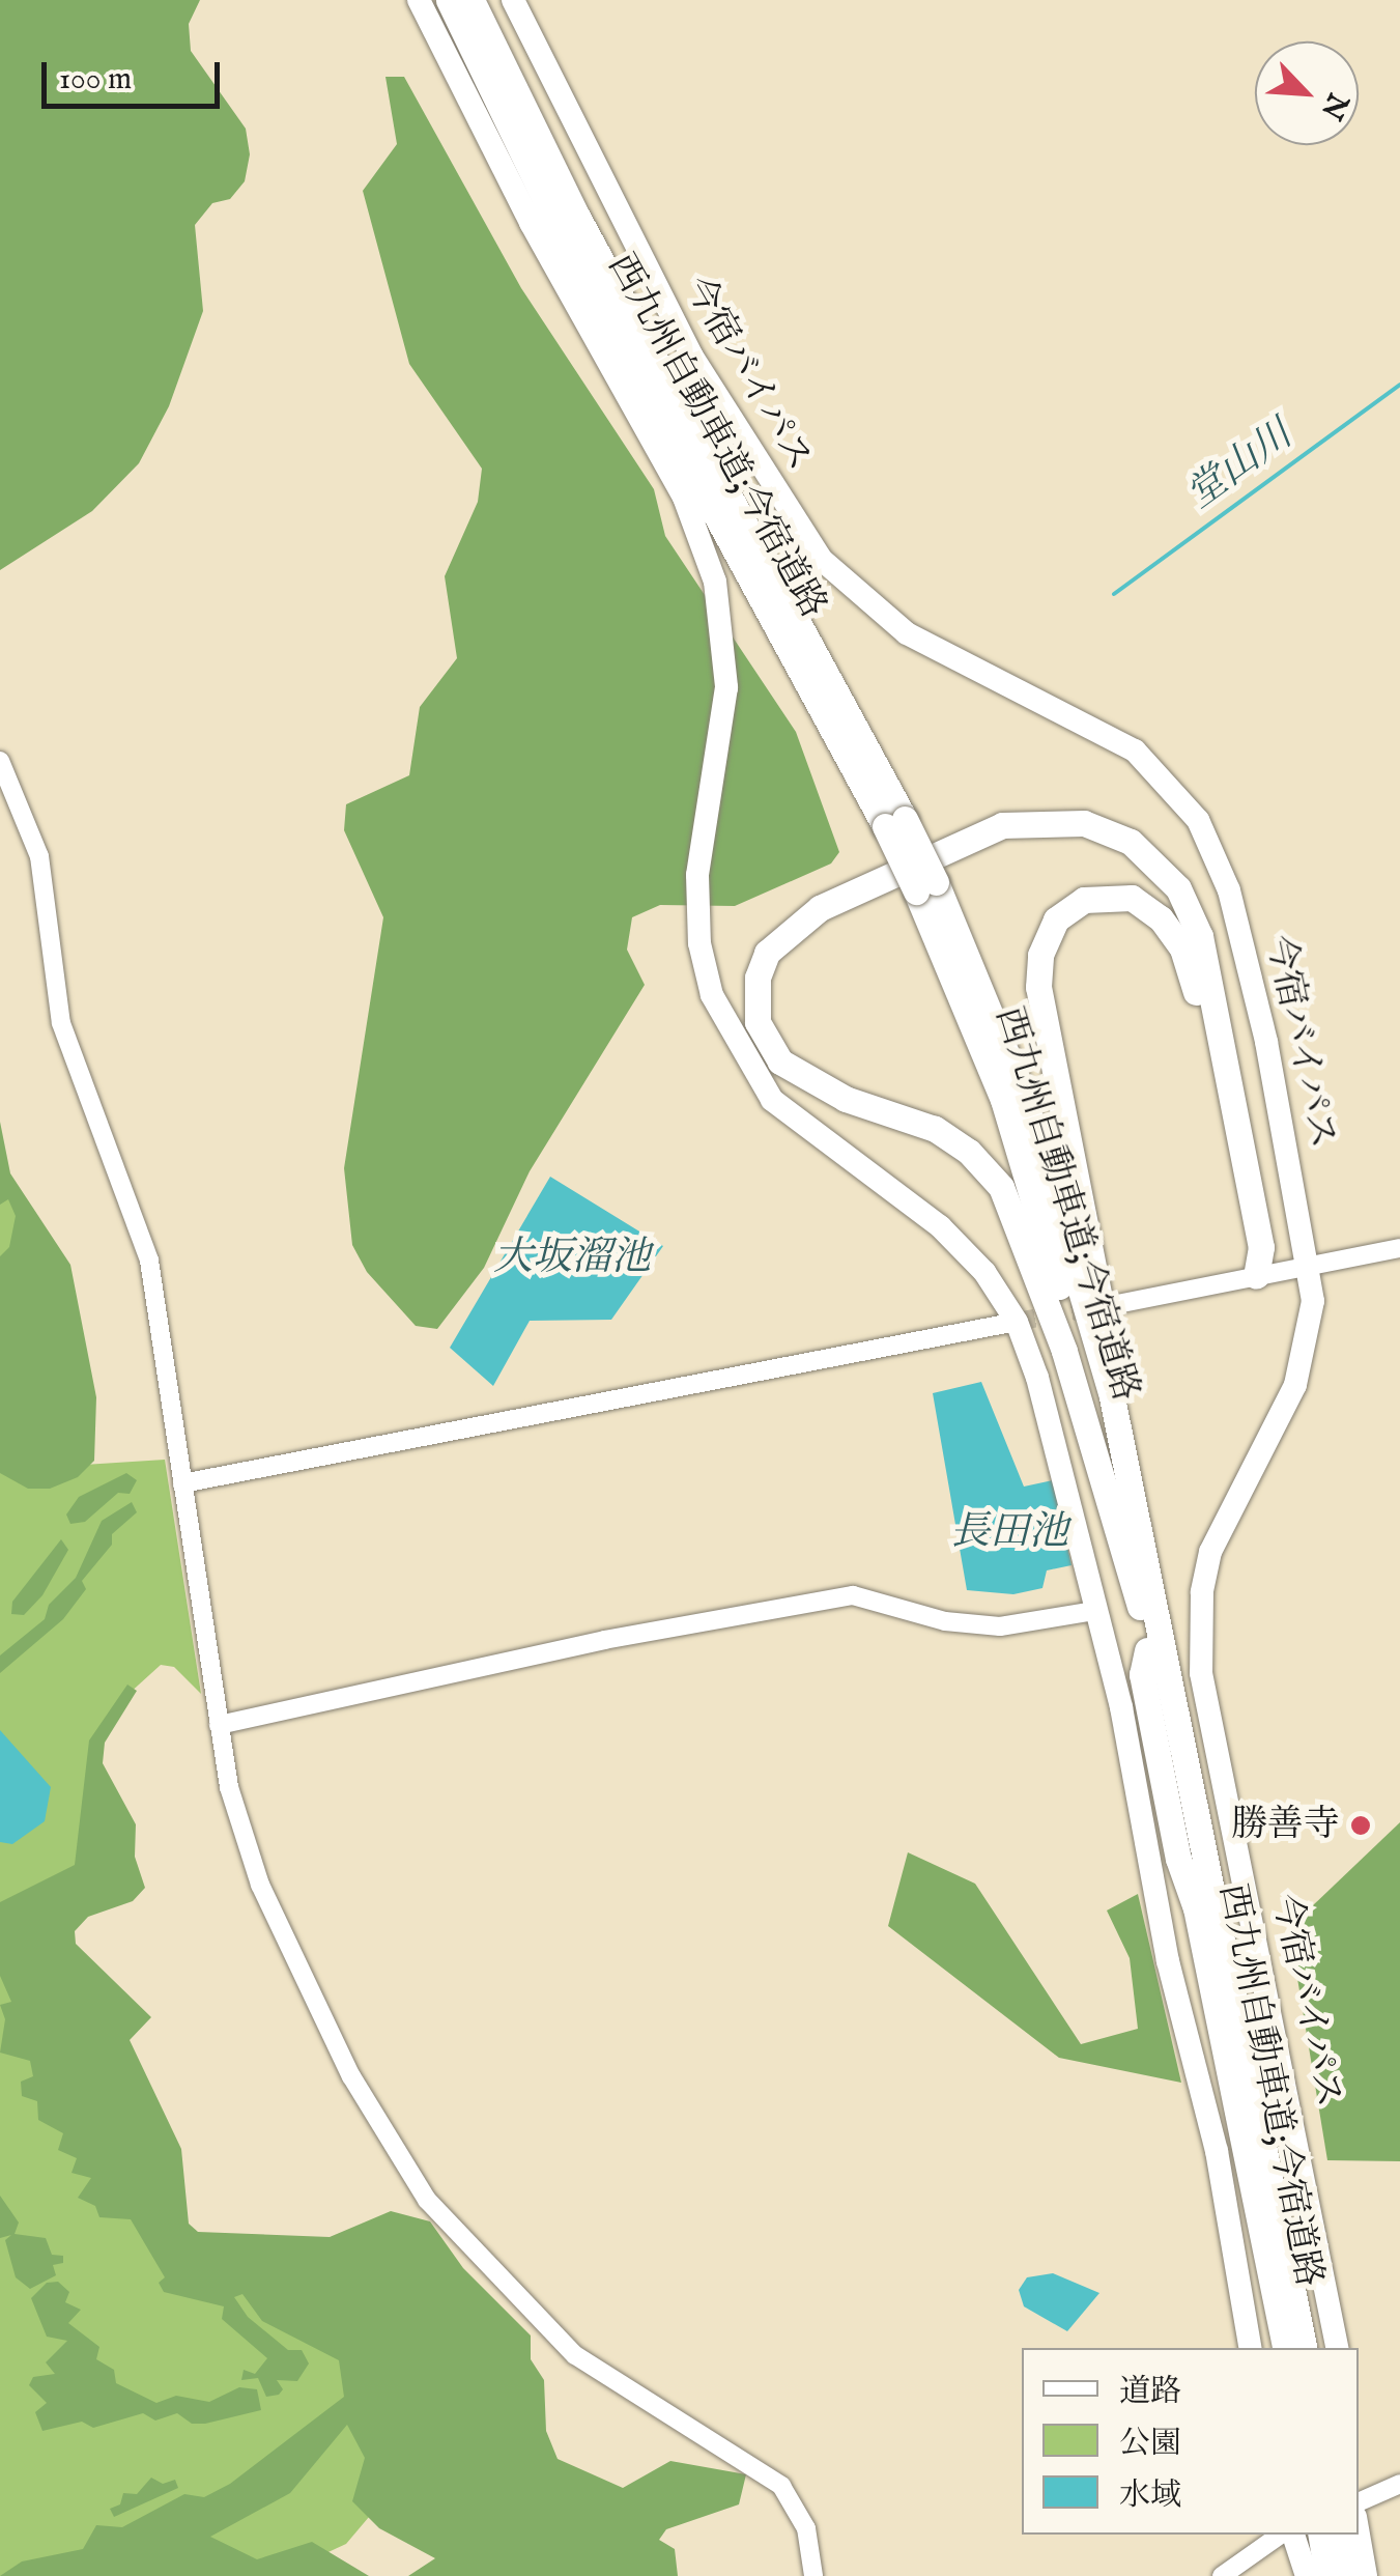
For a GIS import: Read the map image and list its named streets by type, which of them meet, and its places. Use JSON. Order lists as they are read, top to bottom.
{
  "streets": {
    "highway": ["今宿バイパス", "西九州自動車道;今宿道路"]
  },
  "water": ["堂山川", "大坂溜池", "長田池"],
  "places": ["勝善寺"],
  "legend": ["道路", "公園", "水域"],
  "scale_bar": "100 m",
  "north": "bottom right"
}
